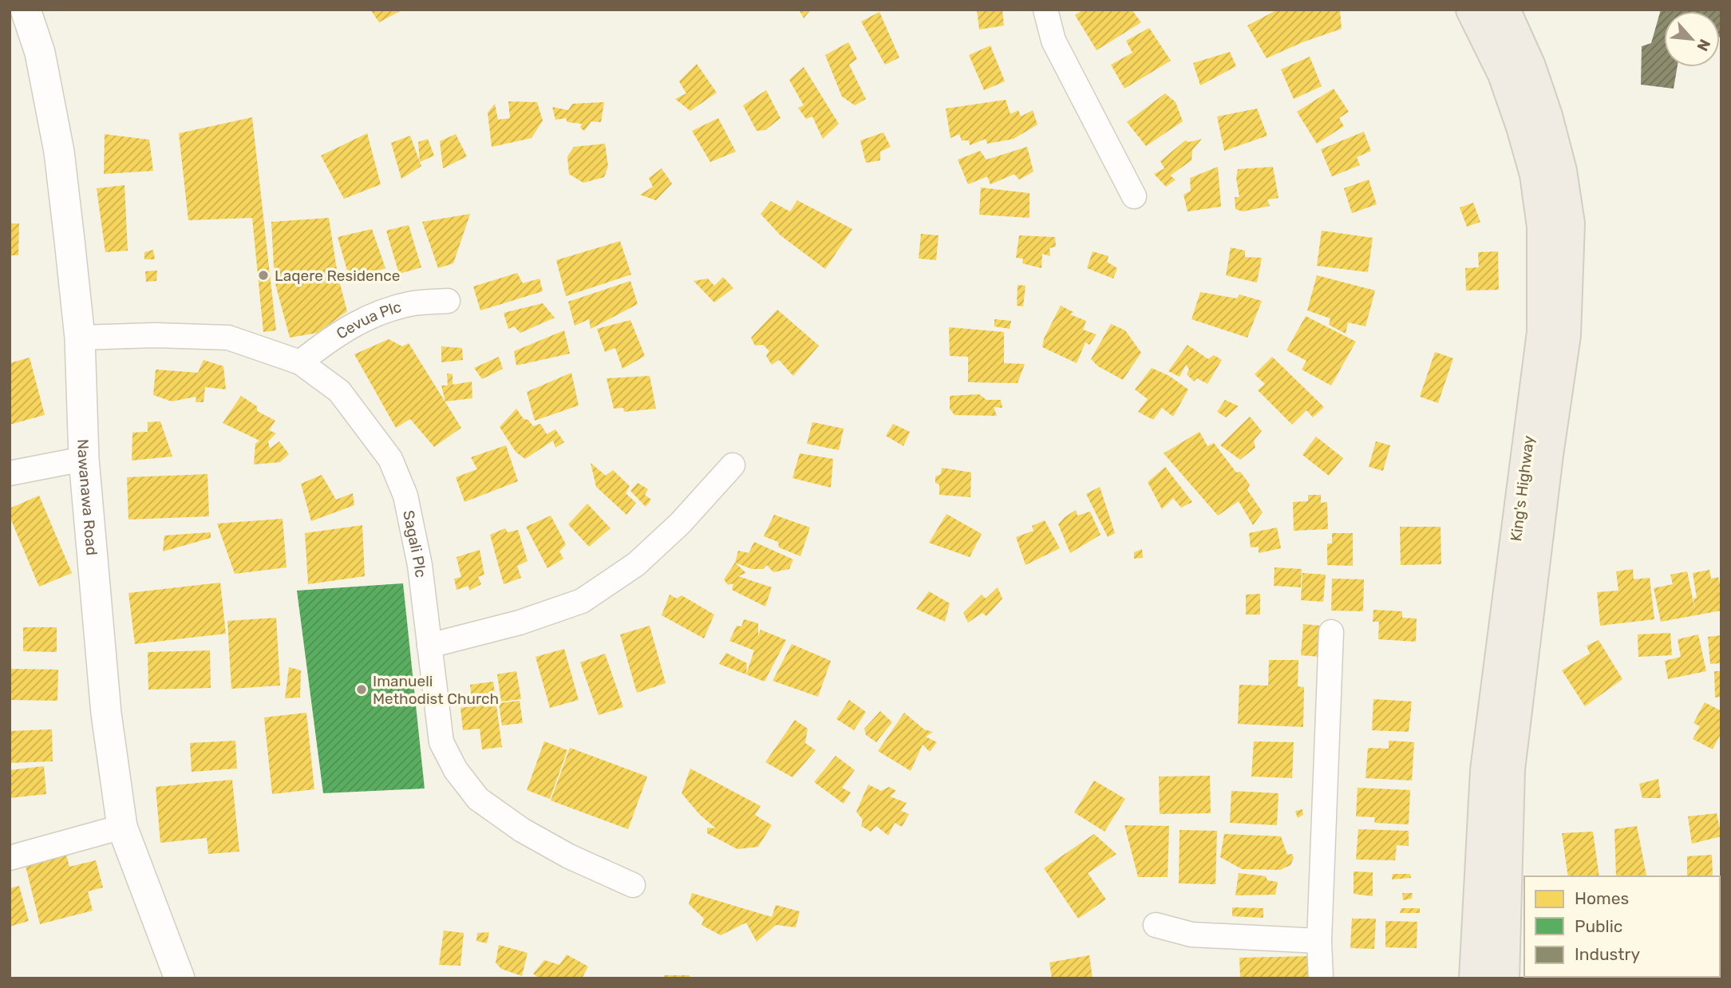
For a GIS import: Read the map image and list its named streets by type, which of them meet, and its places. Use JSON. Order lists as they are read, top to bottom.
{
  "streets": {
    "highway": ["King's Highway"],
    "street": ["Cevua Plc", "Nawanawa Road", "Sagali Plc"]
  },
  "crossings": [
    ["Cevua Plc", "Sagali Plc"],
    ["Nawanawa Road", "Sagali Plc"]
  ],
  "places": ["Laqere Residence", "Imanueli Methodist Church"],
  "legend": ["Homes", "Public", "Industry"],
  "north": "bottom right"
}
